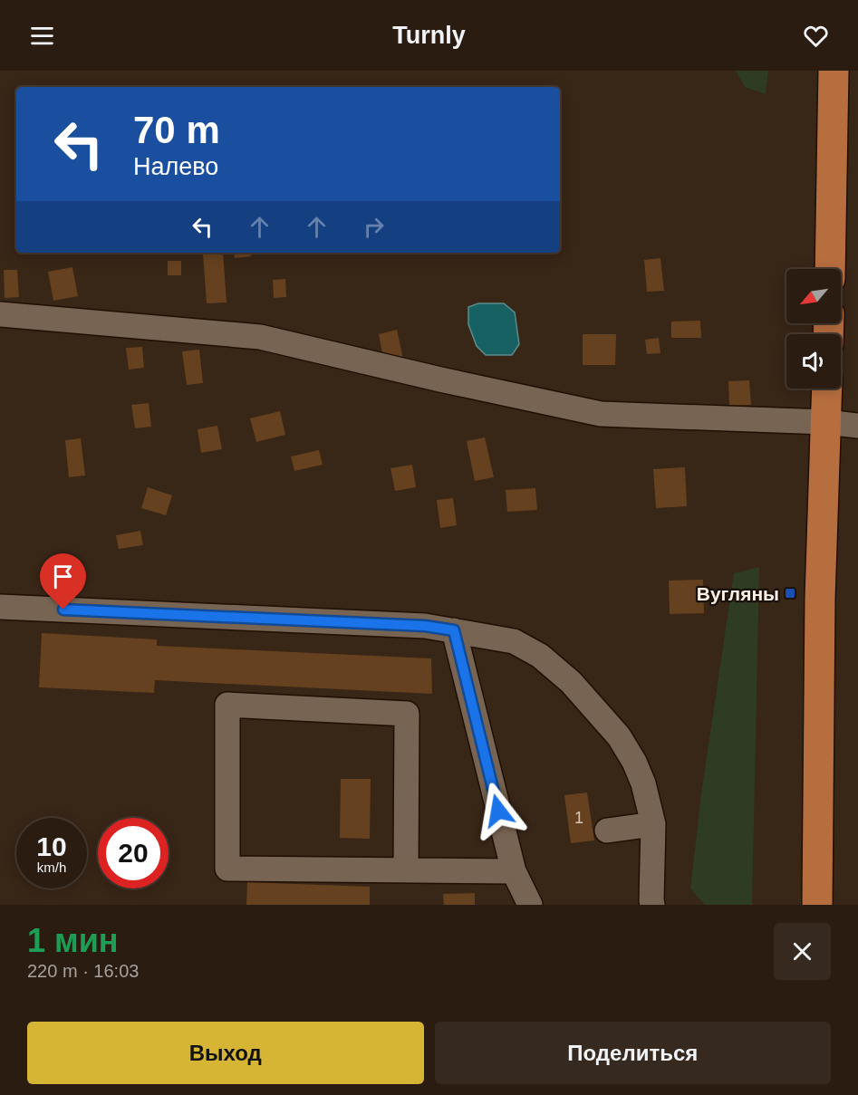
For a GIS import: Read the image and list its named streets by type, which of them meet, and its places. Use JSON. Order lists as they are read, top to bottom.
{
  "places": {
    "transit": ["Вугляны"]
  },
  "house_numbers": ["1"],
  "north": "bottom left",
  "page": {
    "header": "Turnly",
    "turn": ["70 m", "Налево"],
    "speed": "10 km/h",
    "limit": "20",
    "heading": ["1 мин", "220 m · 16:03"],
    "buttons": ["Выход", "Поделиться"]
  }
}
